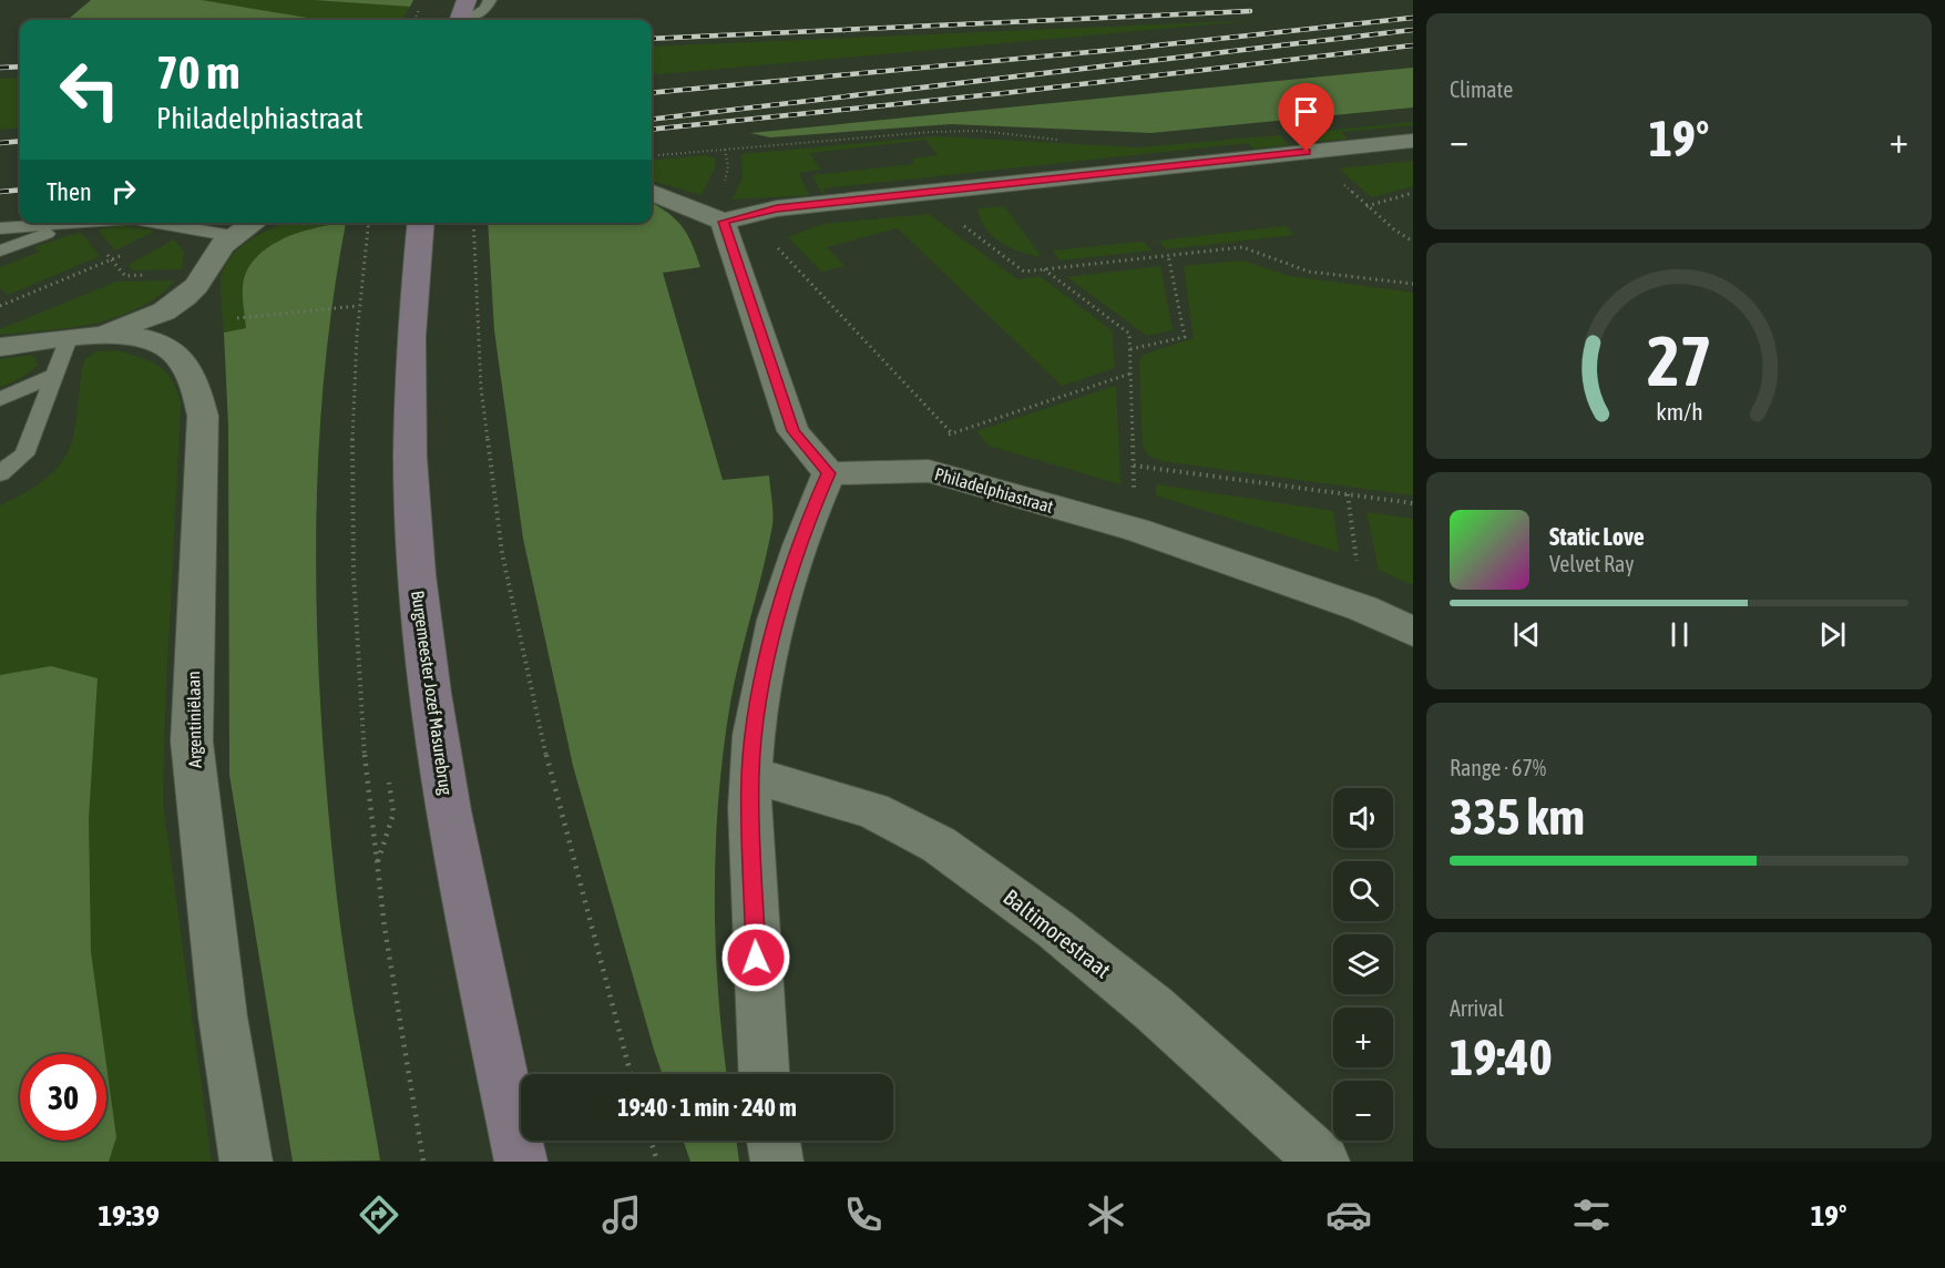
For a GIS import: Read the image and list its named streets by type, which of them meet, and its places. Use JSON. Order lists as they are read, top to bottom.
{
  "streets": {
    "street": [
      "Philadelphiastraat",
      "Burgemeester Jozef Masurebrug",
      "Argentiniëlaan",
      "Baltimorestraat"
    ]
  },
  "page": {
    "tile": [
      "Climate",
      ["Range · 67%", "335 km"],
      ["Arrival", "19:40"]
    ],
    "turn": ["70 m", "Philadelphiastraat"],
    "heat": ["−", "19°", "+"],
    "then": "Then",
    "song": ["Static Love", "Velvet Ray"],
    "map_buttons": ["+", "−"],
    "limit": "30",
    "trip": "19:40 · 1 min · 240 m",
    "tabs": ["19:39", "19°"],
    "gauge": ["27", "km/h"]
  }
}
